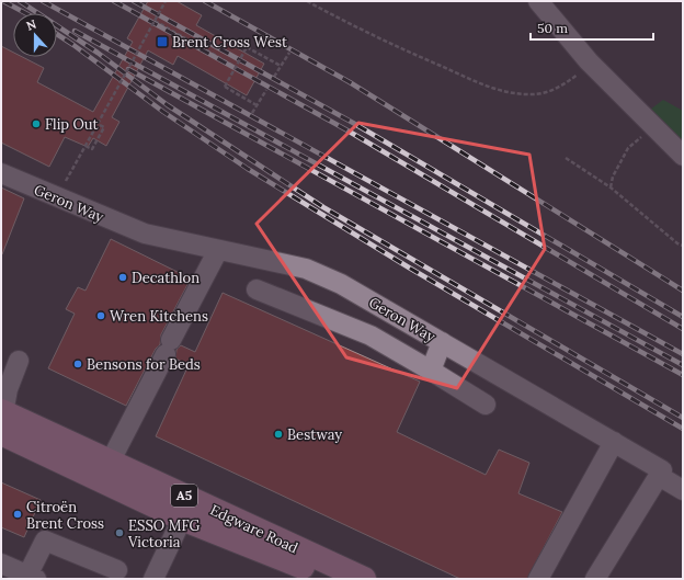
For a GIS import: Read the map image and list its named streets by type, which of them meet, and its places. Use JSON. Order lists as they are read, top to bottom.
{
  "streets": {
    "main road": ["A5", "Edgware Road"],
    "street": ["Geron Way"]
  },
  "places": {
    "transit": ["Brent Cross West"],
    "other": [
      "Flip Out",
      "Decathlon",
      "Wren Kitchens",
      "Bensons for Beds",
      "Bestway",
      "Citroën Brent Cross",
      "ESSO MFG Victoria"
    ]
  },
  "scale_bar": "50 m",
  "north": "top"
}
